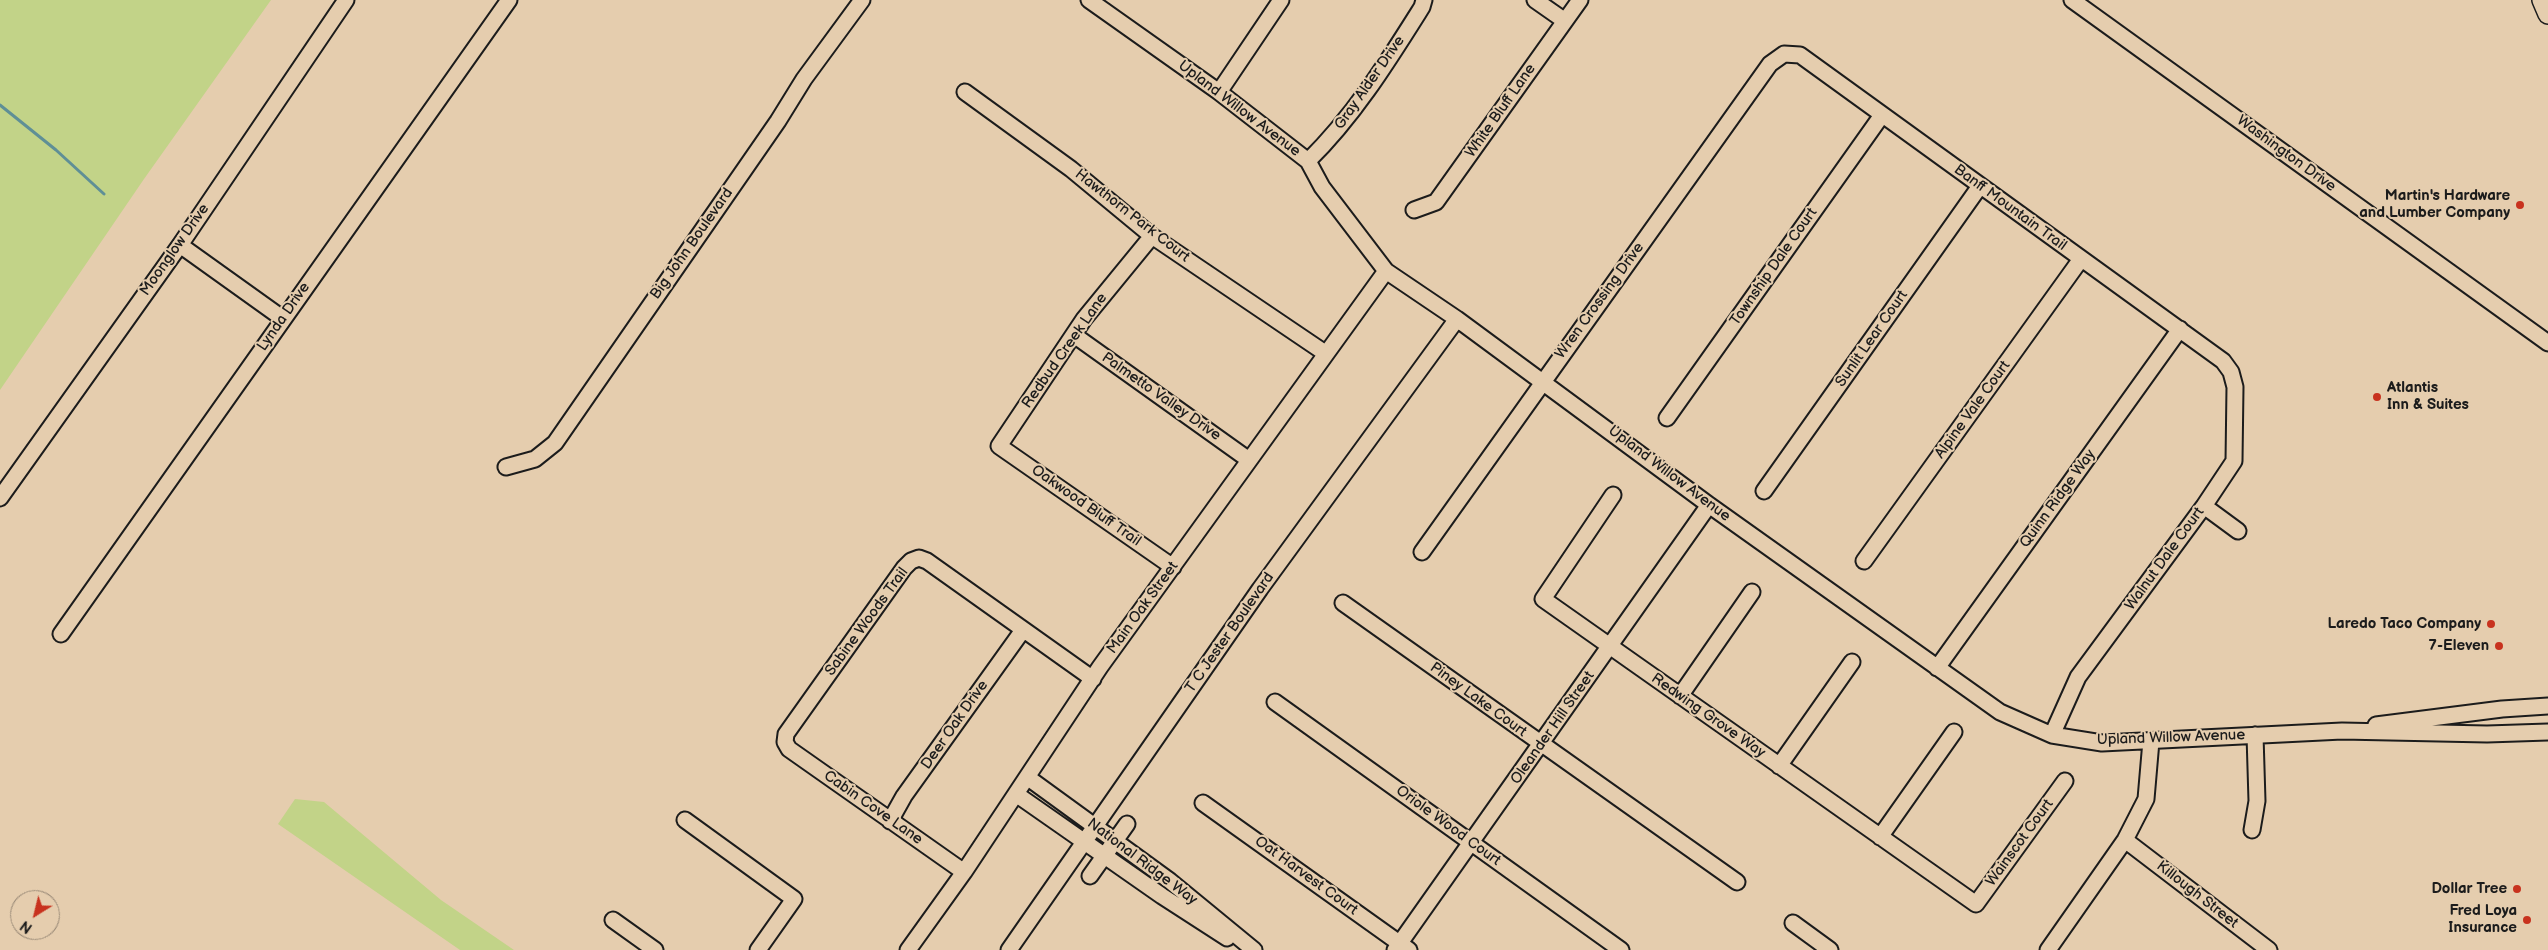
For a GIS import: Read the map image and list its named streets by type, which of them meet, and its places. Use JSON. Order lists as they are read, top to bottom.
{
  "streets": {
    "street": [
      "Gray Alder Drive",
      "Upland Willow Avenue",
      "White Bluff Lane",
      "Washington Drive",
      "Banff Mountain Trail",
      "Hawthorn Park Court",
      "Big John Boulevard",
      "Moonglow Drive",
      "Township Dale Court",
      "Wren Crossing Drive",
      "Lynda Drive",
      "Sunlit Lear Court",
      "Redbud Creek Lane",
      "Palmetto Valley Drive",
      "Alpine Vale Court",
      "Quinn Ridge Way",
      "Oakwood Bluff Trail",
      "Walnut Dale Court",
      "Main Oak Street",
      "Sabine Woods Trail",
      "T C Jester Boulevard",
      "Piney Lake Court",
      "Redwing Grove Way",
      "Deer Oak Drive",
      "Oleander Hill Street",
      "Cabin Cove Lane",
      "Oriole Wood Court",
      "Wainscot Court",
      "National Ridge Way",
      "Oat Harvest Court",
      "Killough Street"
    ]
  },
  "crossings": [
    ["Gray Alder Drive", "Upland Willow Avenue"],
    ["Upland Willow Avenue", "Wren Crossing Drive"],
    ["Upland Willow Avenue", "Quinn Ridge Way"],
    ["Upland Willow Avenue", "Walnut Dale Court"],
    ["Upland Willow Avenue", "Main Oak Street"],
    ["Upland Willow Avenue", "T C Jester Boulevard"],
    ["Upland Willow Avenue", "Oleander Hill Street"],
    ["Banff Mountain Trail", "Township Dale Court"],
    ["Banff Mountain Trail", "Wren Crossing Drive"],
    ["Banff Mountain Trail", "Sunlit Lear Court"],
    ["Banff Mountain Trail", "Alpine Vale Court"],
    ["Banff Mountain Trail", "Quinn Ridge Way"],
    ["Banff Mountain Trail", "Walnut Dale Court"],
    ["Hawthorn Park Court", "Redbud Creek Lane"],
    ["Hawthorn Park Court", "Main Oak Street"],
    ["Redbud Creek Lane", "Palmetto Valley Drive"],
    ["Redbud Creek Lane", "Oakwood Bluff Trail"],
    ["Palmetto Valley Drive", "Main Oak Street"],
    ["Oakwood Bluff Trail", "Main Oak Street"],
    ["Main Oak Street", "Sabine Woods Trail"],
    ["Main Oak Street", "Cabin Cove Lane"],
    ["Main Oak Street", "National Ridge Way"],
    ["Sabine Woods Trail", "Deer Oak Drive"],
    ["Sabine Woods Trail", "Cabin Cove Lane"],
    ["T C Jester Boulevard", "National Ridge Way"],
    ["Piney Lake Court", "Oleander Hill Street"],
    ["Redwing Grove Way", "Oleander Hill Street"],
    ["Redwing Grove Way", "Wainscot Court"],
    ["Deer Oak Drive", "Cabin Cove Lane"],
    ["Oleander Hill Street", "Oriole Wood Court"],
    ["Oleander Hill Street", "Oat Harvest Court"]
  ],
  "places": [
    "Martin's Hardware and Lumber Company",
    "Atlantis Inn & Suites",
    "Laredo Taco Company",
    "7-Eleven",
    "Dollar Tree",
    "Fred Loya Insurance"
  ],
  "north": "bottom left"
}
